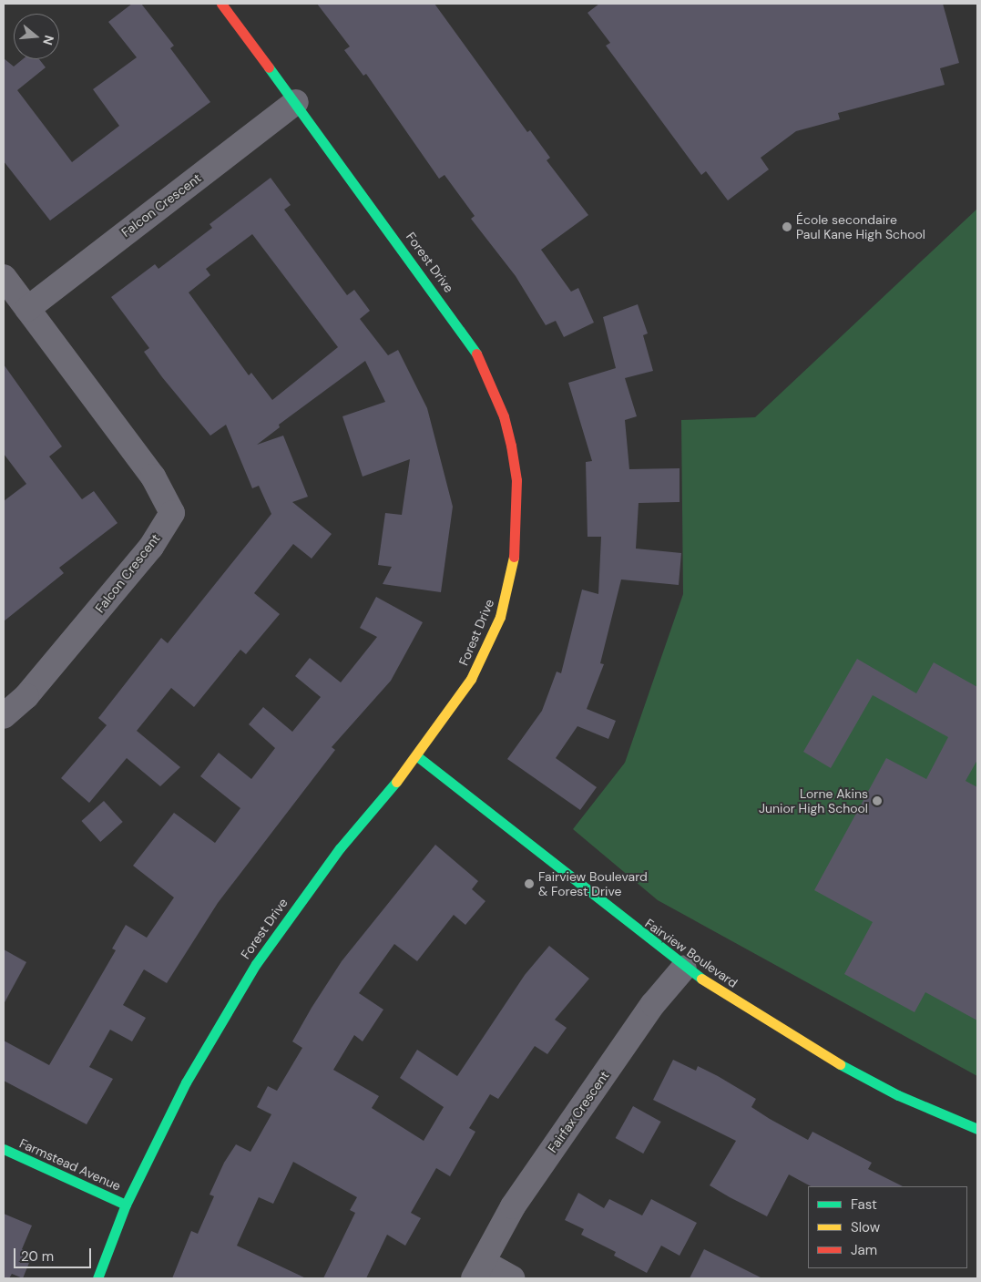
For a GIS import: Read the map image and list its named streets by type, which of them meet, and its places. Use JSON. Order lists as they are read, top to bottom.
{
  "streets": {
    "street": [
      "Falcon Crescent",
      "Forest Drive",
      "Fairview Boulevard",
      "Fairfax Crescent",
      "Farmstead Avenue"
    ]
  },
  "crossings": [
    ["Falcon Crescent", "Forest Drive"],
    ["Forest Drive", "Fairview Boulevard"],
    ["Forest Drive", "Farmstead Avenue"],
    ["Fairview Boulevard", "Fairfax Crescent"]
  ],
  "places": ["École secondaire Paul Kane High School", "Lorne Akins Junior High School", "Fairview Boulevard & Forest Drive"],
  "legend": ["Fast", "Slow", "Jam"],
  "scale_bar": "20 m",
  "north": "right"
}
